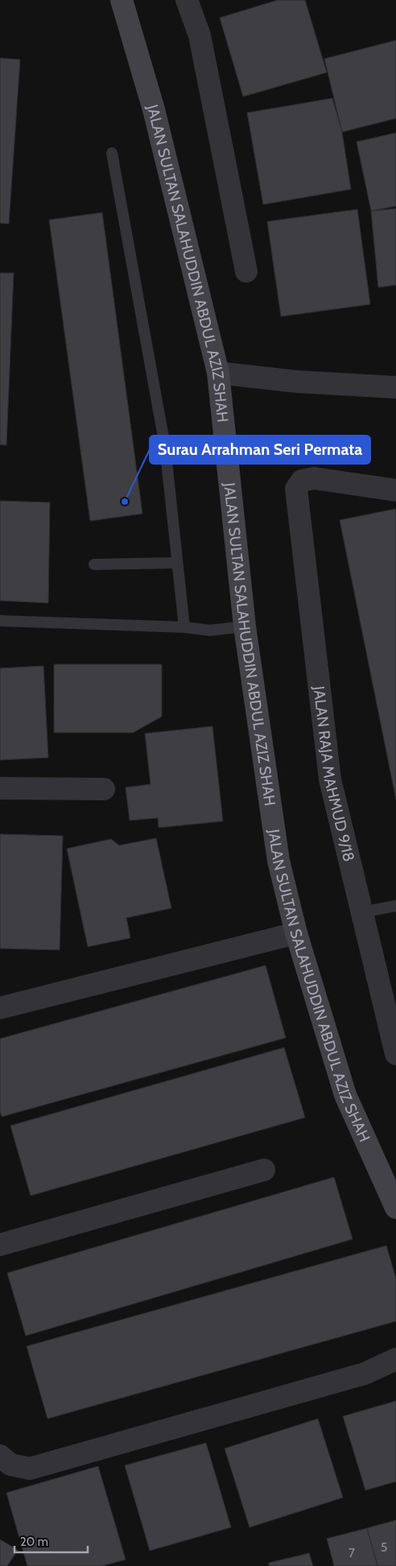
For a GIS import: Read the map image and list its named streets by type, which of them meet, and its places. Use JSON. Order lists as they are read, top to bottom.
{
  "streets": {
    "street": ["JALAN SULTAN SALAHUDDIN ABDUL AZIZ SHAH", "JALAN RAJA MAHMUD 9/18"]
  },
  "places": ["Surau Arrahman Seri Permata"],
  "house_numbers": ["5", "7"],
  "scale_bar": "20 m"
}
